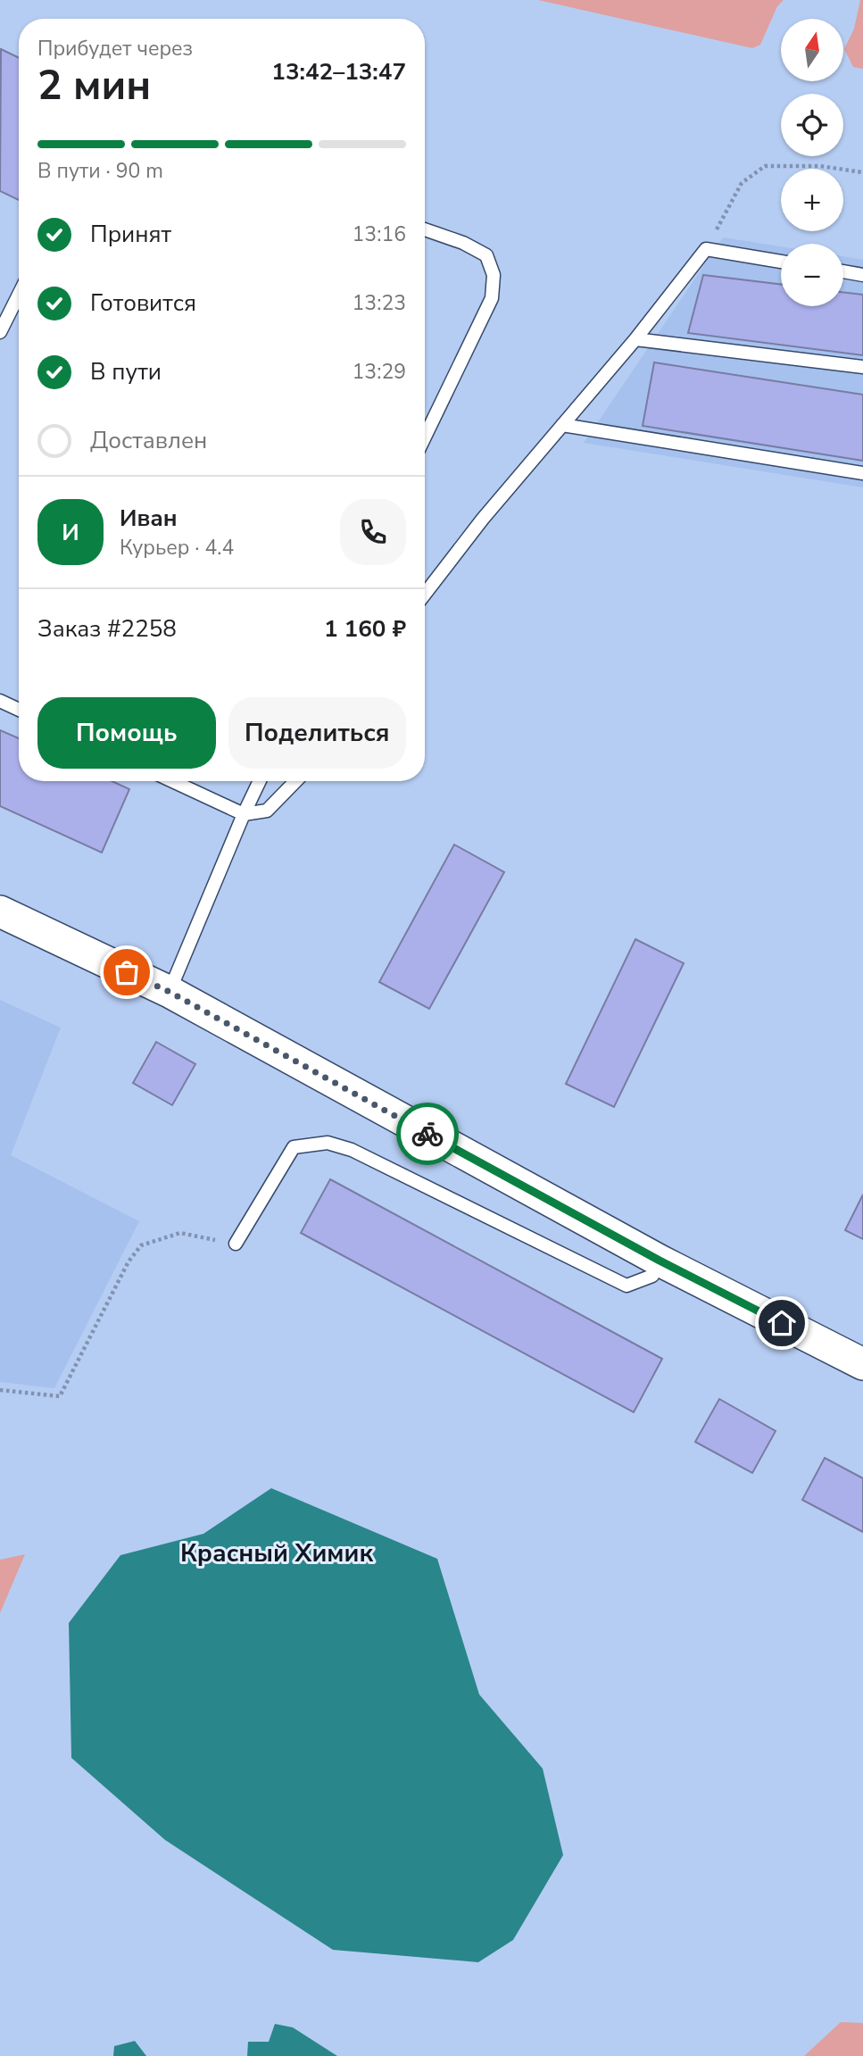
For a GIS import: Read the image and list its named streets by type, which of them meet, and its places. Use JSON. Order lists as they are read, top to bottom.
{
  "districts": ["Красный Химик"],
  "north": "top",
  "page": {
    "map_buttons": ["+", "−"],
    "heading": ["2 мин", "Прибудет через", "13:42–13:47"],
    "panel": [
      "Иван",
      "Курьер · 4.4",
      "Заказ #2258",
      "1 160 ₽"
    ],
    "bar": "В пути · 90 m",
    "list": [
      ["Принят", "13:16"],
      ["Готовится", "13:23"],
      ["В пути", "13:29"],
      "Доставлен"
    ],
    "round": "И",
    "buttons": ["Помощь", "Поделиться"]
  }
}
